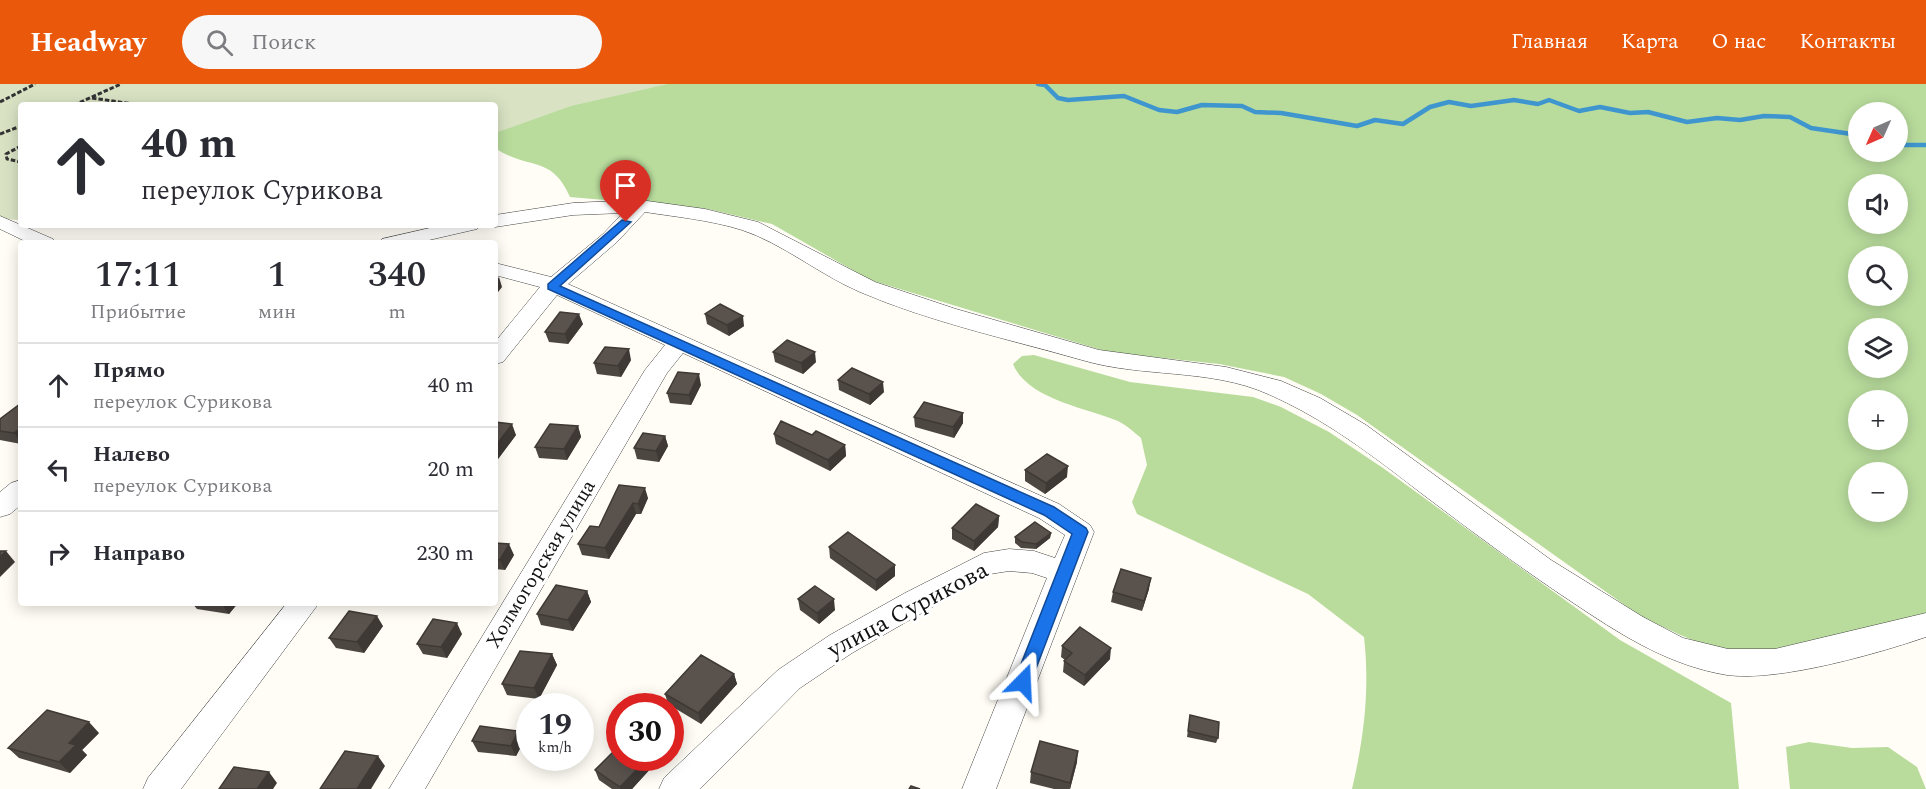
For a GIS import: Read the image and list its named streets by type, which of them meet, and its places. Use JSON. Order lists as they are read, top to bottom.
{
  "streets": {
    "street": ["Холмогорская улица", "улица Сурикова"]
  },
  "north": "bottom left",
  "page": {
    "header": "Headway",
    "search": "Поиск",
    "nav": [
      "Главная",
      "Карта",
      "О нас",
      "Контакты"
    ],
    "map_buttons": ["+", "−"],
    "turn": ["40 m", "переулок Сурикова"],
    "eta": [
      "17:11",
      "Прибытие",
      "1",
      "мин",
      "340",
      "m"
    ],
    "list": [
      {
        "name": "Прямо",
        "note": "переулок Сурикова",
        "value": "40 m"
      },
      {
        "name": "Налево",
        "note": "переулок Сурикова",
        "value": "20 m"
      },
      {
        "name": "Направо",
        "value": "230 m"
      }
    ],
    "speed": "19 km/h",
    "limit": "30"
  }
}
